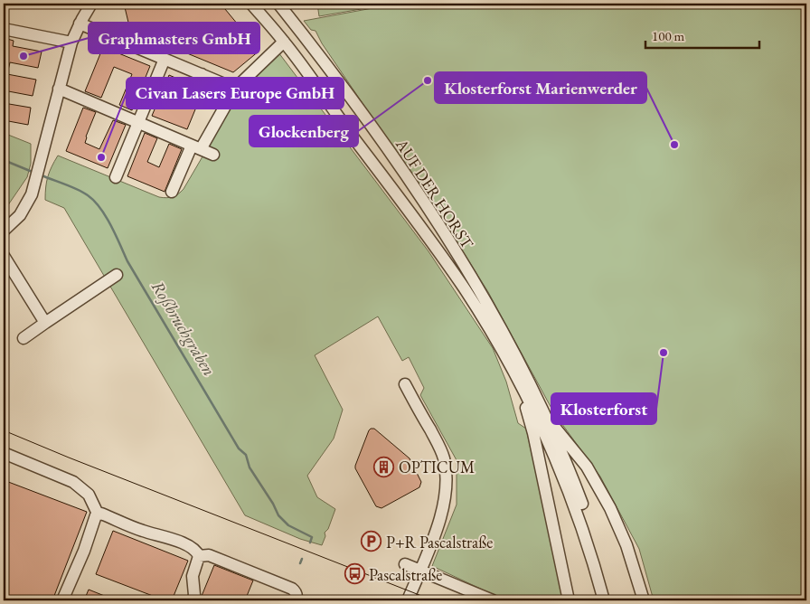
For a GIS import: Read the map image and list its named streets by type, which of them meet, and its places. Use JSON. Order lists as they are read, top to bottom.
{
  "streets": {
    "street": ["AUF DER HORST"]
  },
  "water": ["Roßbruchgraben"],
  "places": {
    "other": [
      "Graphmasters GmbH",
      "Glockenberg",
      "Klosterforst Marienwerder",
      "Civan Lasers Europe GmbH",
      "Klosterforst"
    ],
    "building": ["OPTICUM"],
    "parking": ["P+R Pascalstraße"],
    "bus stop": ["Pascalstraße"]
  },
  "scale_bar": "100 m"
}
